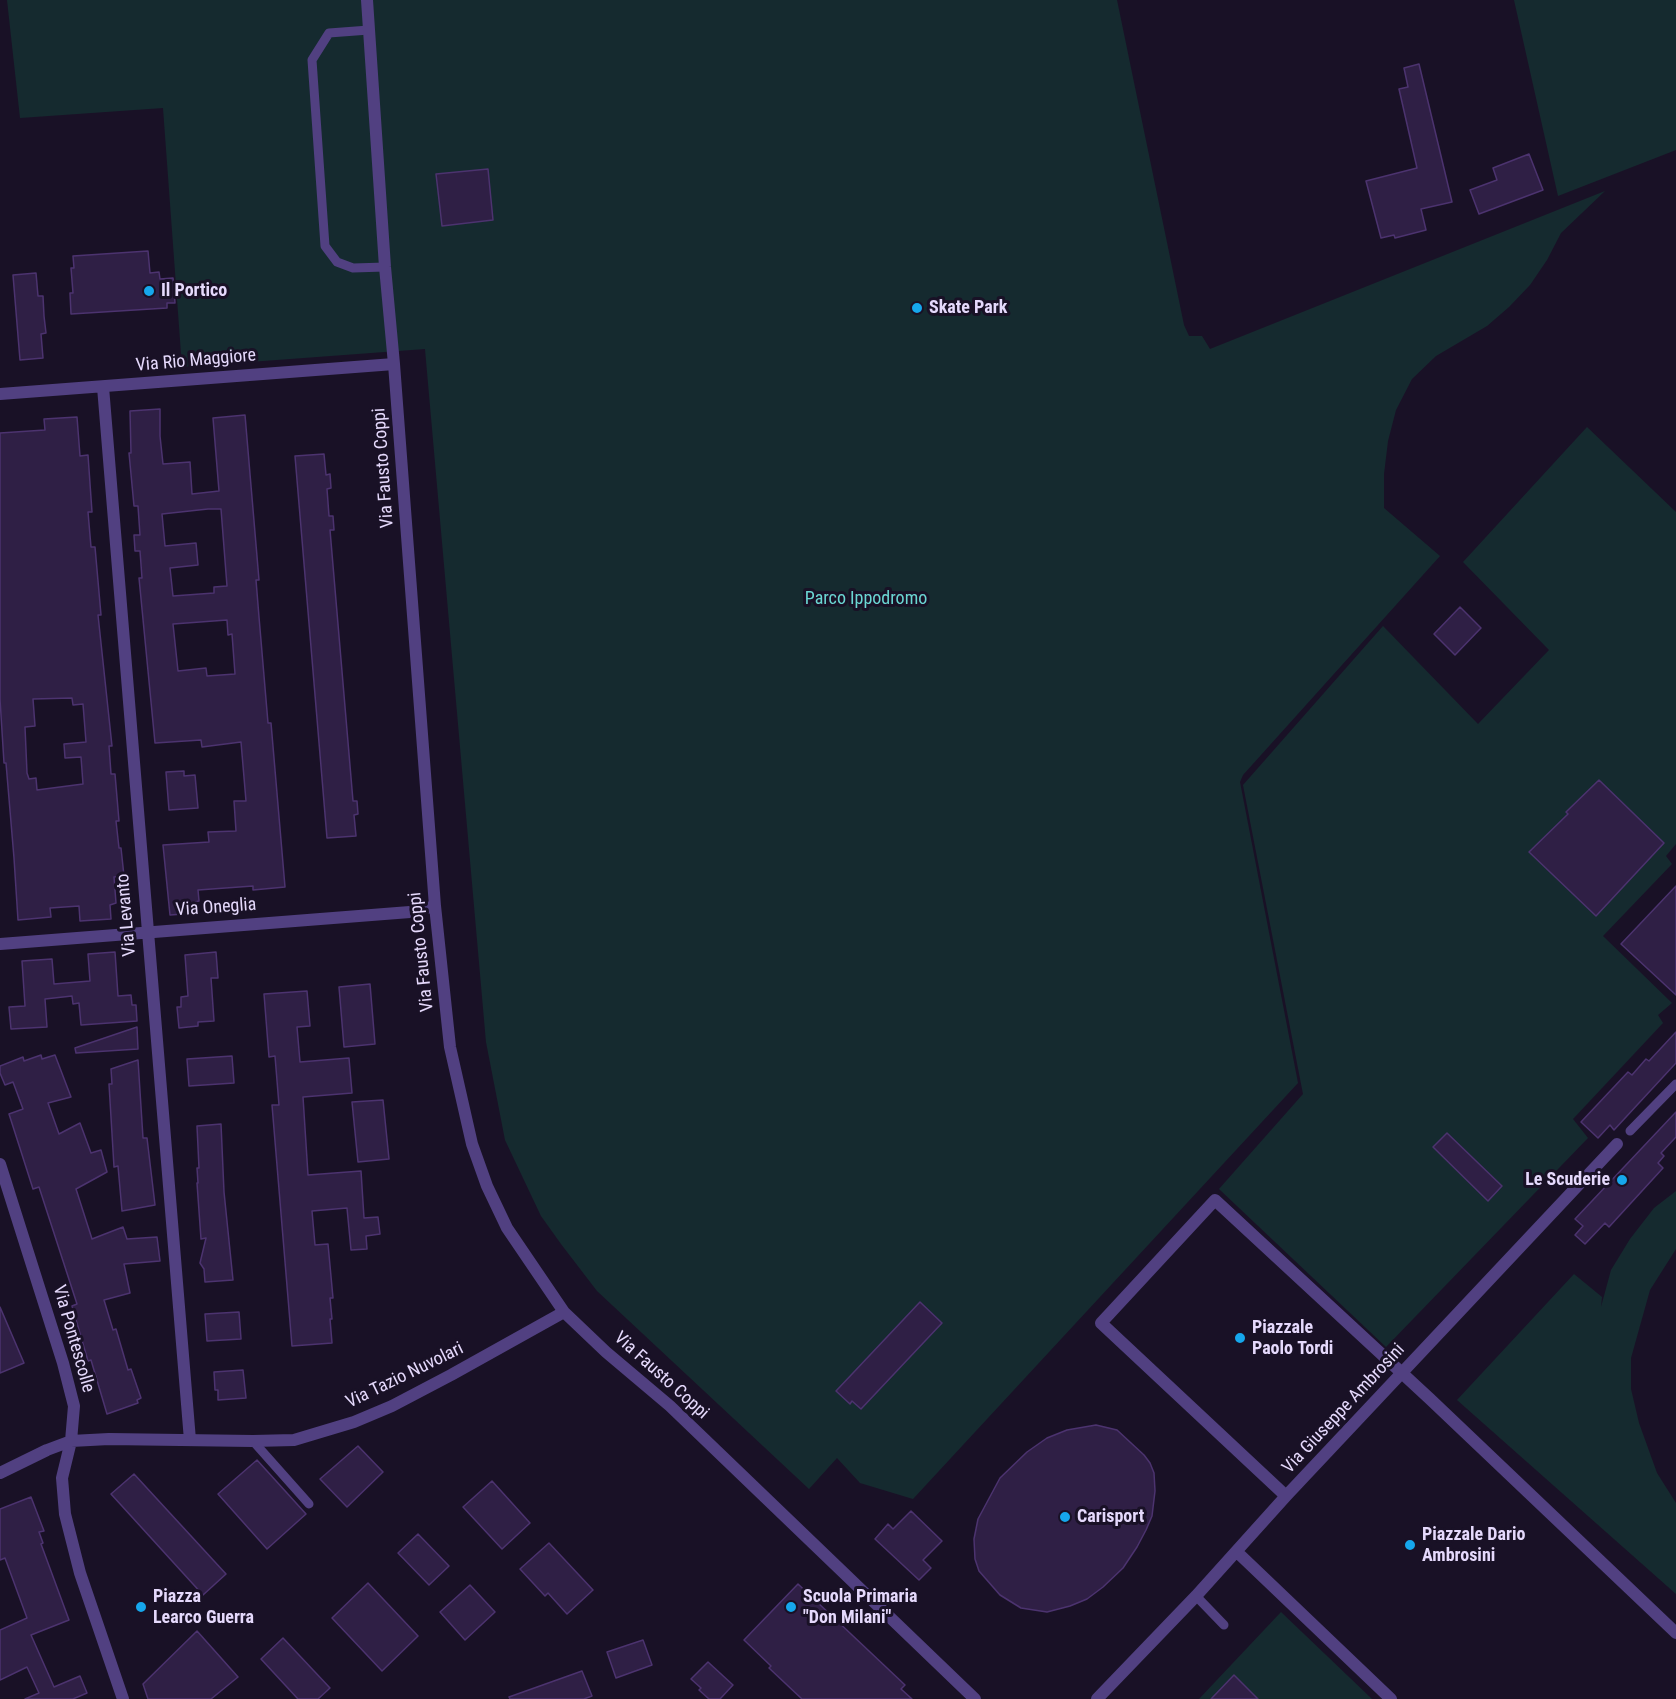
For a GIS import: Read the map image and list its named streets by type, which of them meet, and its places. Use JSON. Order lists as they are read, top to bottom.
{
  "streets": {
    "street": [
      "Via Rio Maggiore",
      "Via Fausto Coppi",
      "Via Oneglia",
      "Via Levanto",
      "Via Pontescolle",
      "Via Tazio Nuvolari",
      "Via Giuseppe Ambrosini"
    ]
  },
  "crossings": [
    ["Via Rio Maggiore", "Via Fausto Coppi"],
    ["Via Rio Maggiore", "Via Levanto"],
    ["Via Fausto Coppi", "Via Oneglia"],
    ["Via Fausto Coppi", "Via Tazio Nuvolari"],
    ["Via Oneglia", "Via Levanto"],
    ["Via Levanto", "Via Tazio Nuvolari"],
    ["Via Pontescolle", "Via Tazio Nuvolari"]
  ],
  "parks": ["Parco Ippodromo"],
  "places": [
    "Il Portico",
    "Skate Park",
    "Le Scuderie",
    "Piazzale Paolo Tordi",
    "Carisport",
    "Piazzale Dario Ambrosini",
    "Piazza Learco Guerra",
    "Scuola Primaria \"Don Milani\""
  ]
}
